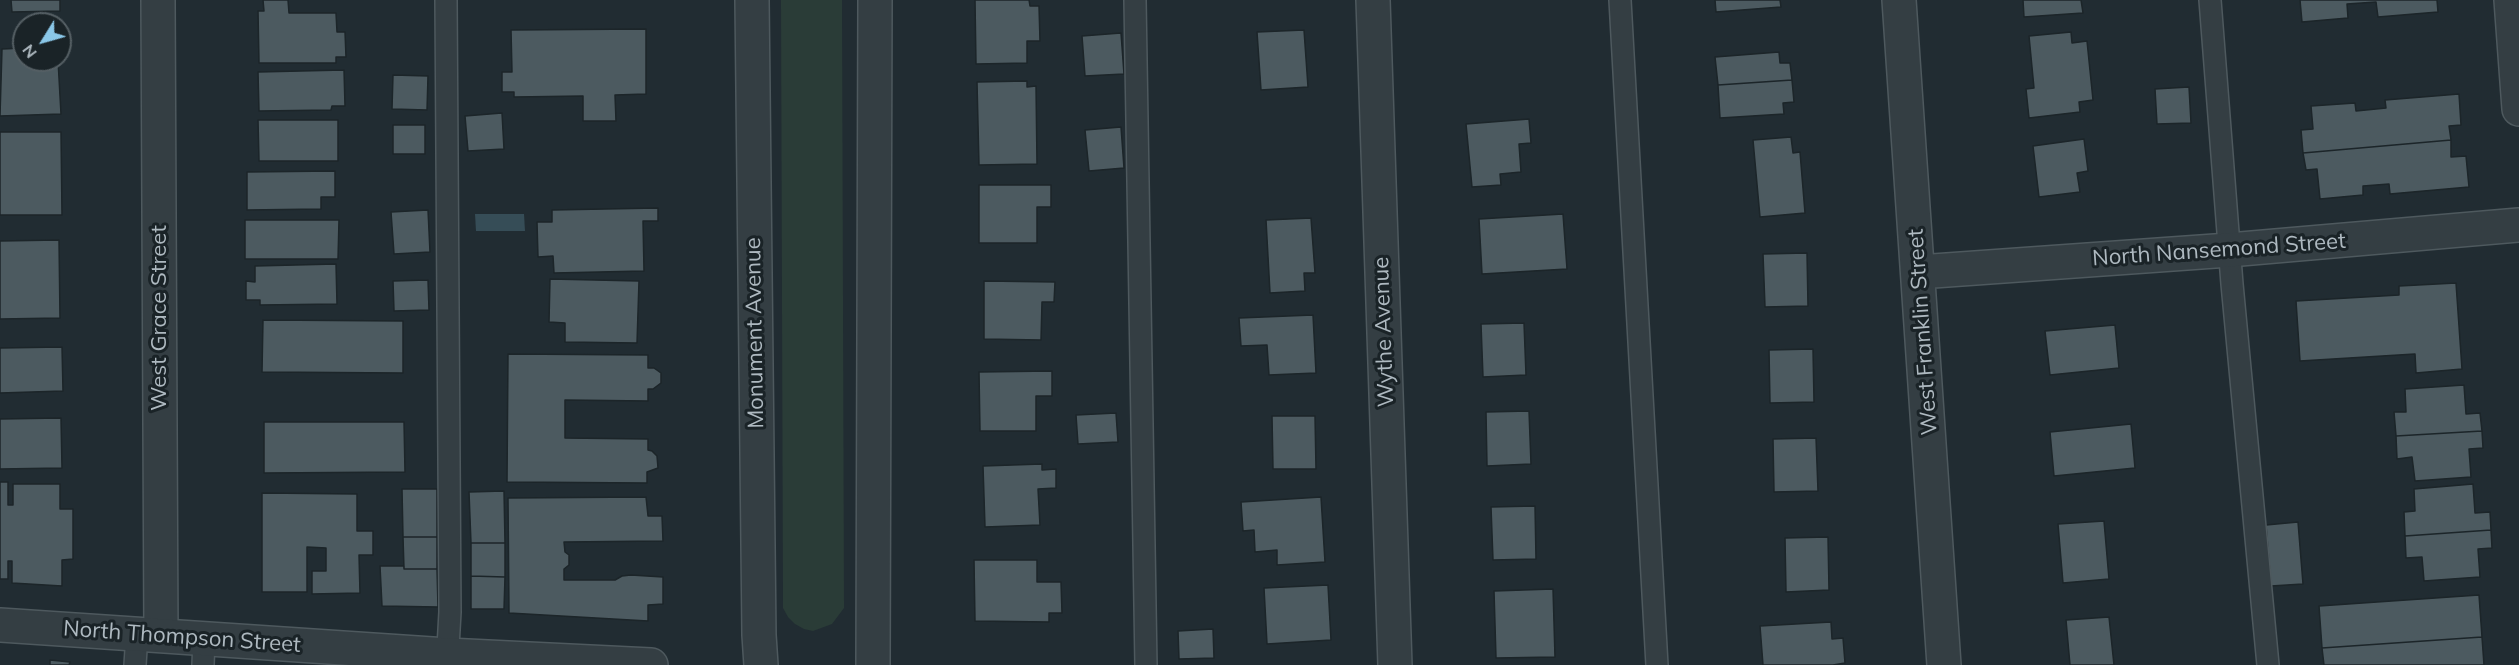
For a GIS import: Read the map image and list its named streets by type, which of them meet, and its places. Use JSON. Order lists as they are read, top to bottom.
{
  "streets": {
    "street": [
      "North Nansemond Street",
      "West Grace Street",
      "Wythe Avenue",
      "West Franklin Street",
      "Monument Avenue",
      "North Thompson Street"
    ]
  },
  "crossings": [
    ["North Nansemond Street", "West Franklin Street"],
    ["West Grace Street", "North Thompson Street"]
  ],
  "north": "bottom left"
}
